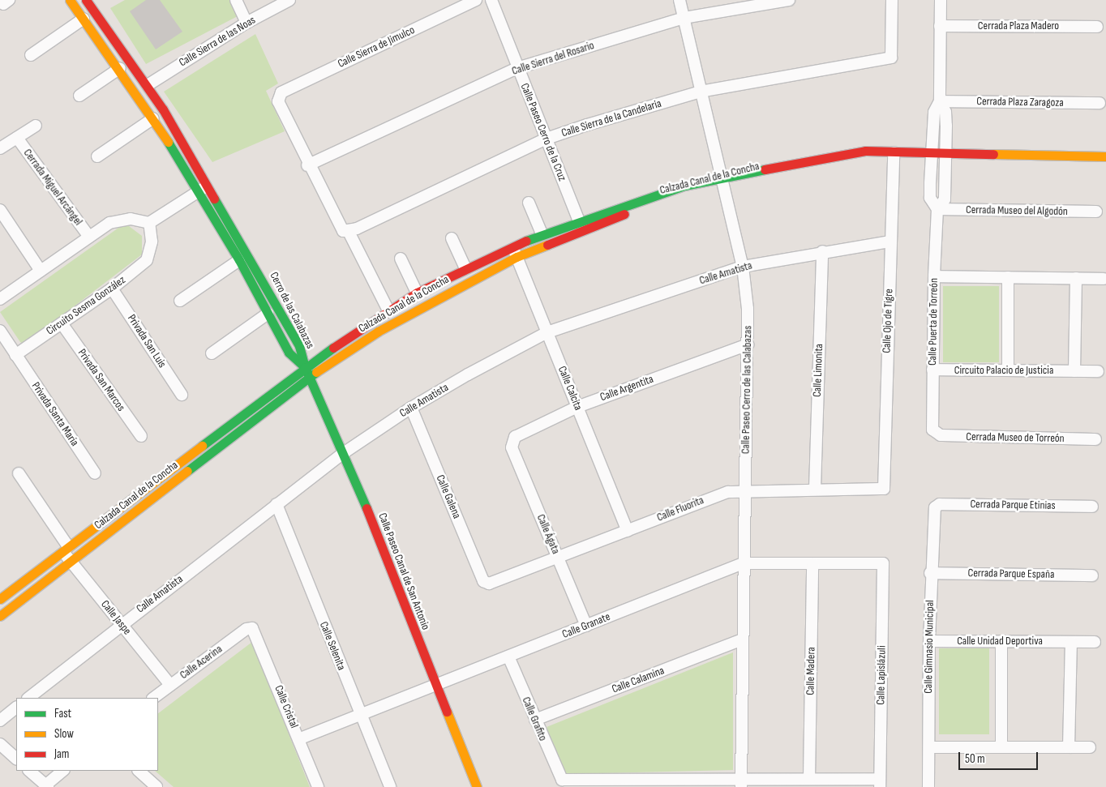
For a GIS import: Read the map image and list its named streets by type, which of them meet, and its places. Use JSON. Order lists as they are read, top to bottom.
{
  "streets": {
    "street": [
      "Cerrada Plaza Madero",
      "Calle Sierra de las Noas",
      "Calle Sierra de Jimulco",
      "Calle Sierra del Rosario",
      "Cerrada Plaza Zaragoza",
      "Calle Sierra de la Candelaria",
      "Calle Paseo Cerro de la Cruz",
      "Calzada Canal de la Concha",
      "Cerrada Miguel Arcángel",
      "Cerrada Museo del Algodón",
      "Calle Amatista",
      "Circuito Sesma González",
      "Cerro de las Calabazas",
      "Calle Ojo de Tigre",
      "Calle Puerta de Torreón",
      "Privada San Luis",
      "Calle Limonita",
      "Circuito Palacio de Justicia",
      "Privada San Marcos",
      "Calle Calcita",
      "Calle Argentita",
      "Calle Paseo Cerro de las Calabazas",
      "Privada Santa María",
      "Cerrada Museo de Torreón",
      "Calle Galena",
      "Cerrada Parque Etinias",
      "Calle Fluorita",
      "Calle Ágata",
      "Calle Paseo Canal de San Antonio",
      "Cerrada Parque España",
      "Calle Jaspe",
      "Calle Granate",
      "Calle Unidad Deportiva",
      "Calle Selenita",
      "Calle Gimnasio Municipal",
      "Calle Acerina",
      "Calle Madera",
      "Calle Lapislázuli",
      "Calle Calamina",
      "Calle Cristal",
      "Calle Grafito"
    ]
  },
  "crossings": [
    ["Cerrada Plaza Madero", "Calle Puerta de Torreón"],
    ["Calle Sierra de las Noas", "Cerro de las Calabazas"],
    ["Calle Sierra de Jimulco", "Calle Sierra del Rosario"],
    ["Calle Sierra del Rosario", "Calle Paseo Cerro de la Cruz"],
    ["Calle Sierra del Rosario", "Calle Paseo Cerro de las Calabazas"],
    ["Cerrada Plaza Zaragoza", "Calle Puerta de Torreón"],
    ["Calle Sierra de la Candelaria", "Calle Paseo Cerro de la Cruz"],
    ["Calle Sierra de la Candelaria", "Calle Paseo Cerro de las Calabazas"],
    ["Calle Paseo Cerro de la Cruz", "Calzada Canal de la Concha"],
    ["Calzada Canal de la Concha", "Cerro de las Calabazas"],
    ["Calzada Canal de la Concha", "Calle Ojo de Tigre"],
    ["Calzada Canal de la Concha", "Calle Puerta de Torreón"],
    ["Calzada Canal de la Concha", "Calle Calcita"],
    ["Calzada Canal de la Concha", "Calle Paseo Cerro de las Calabazas"],
    ["Calzada Canal de la Concha", "Calle Paseo Canal de San Antonio"],
    ["Calzada Canal de la Concha", "Calle Jaspe"],
    ["Cerrada Museo del Algodón", "Calle Puerta de Torreón"],
    ["Calle Amatista", "Calle Ojo de Tigre"],
    ["Calle Amatista", "Calle Limonita"],
    ["Calle Amatista", "Calle Calcita"],
    ["Calle Amatista", "Calle Paseo Cerro de las Calabazas"],
    ["Calle Amatista", "Calle Galena"],
    ["Calle Amatista", "Calle Paseo Canal de San Antonio"],
    ["Calle Amatista", "Calle Jaspe"],
    ["Calle Amatista", "Calle Selenita"],
    ["Circuito Sesma González", "Privada San Luis"],
    ["Circuito Sesma González", "Privada San Marcos"],
    ["Circuito Sesma González", "Privada Santa María"],
    ["Cerro de las Calabazas", "Calle Paseo Canal de San Antonio"],
    ["Calle Ojo de Tigre", "Calle Fluorita"],
    ["Calle Puerta de Torreón", "Circuito Palacio de Justicia"],
    ["Calle Puerta de Torreón", "Cerrada Museo de Torreón"],
    ["Calle Limonita", "Calle Fluorita"],
    ["Calle Calcita", "Calle Argentita"],
    ["Calle Calcita", "Calle Fluorita"],
    ["Calle Argentita", "Calle Paseo Cerro de las Calabazas"],
    ["Calle Argentita", "Calle Ágata"],
    ["Calle Paseo Cerro de las Calabazas", "Calle Fluorita"],
    ["Calle Paseo Cerro de las Calabazas", "Calle Granate"],
    ["Calle Paseo Cerro de las Calabazas", "Calle Calamina"],
    ["Calle Paseo Cerro de las Calabazas", "Calle Grafito"],
    ["Calle Galena", "Calle Fluorita"],
    ["Cerrada Parque Etinias", "Calle Gimnasio Municipal"],
    ["Calle Fluorita", "Calle Ágata"],
    ["Calle Ágata", "Calle Granate"],
    ["Calle Paseo Canal de San Antonio", "Calle Granate"],
    ["Cerrada Parque España", "Calle Gimnasio Municipal"],
    ["Calle Jaspe", "Calle Acerina"],
    ["Calle Granate", "Calle Selenita"],
    ["Calle Granate", "Calle Madera"],
    ["Calle Granate", "Calle Lapislázuli"],
    ["Calle Granate", "Calle Cristal"],
    ["Calle Granate", "Calle Grafito"],
    ["Calle Unidad Deportiva", "Calle Gimnasio Municipal"],
    ["Calle Acerina", "Calle Cristal"],
    ["Calle Calamina", "Calle Grafito"]
  ],
  "legend": ["Fast", "Slow", "Jam"],
  "scale_bar": "50 m"
}
